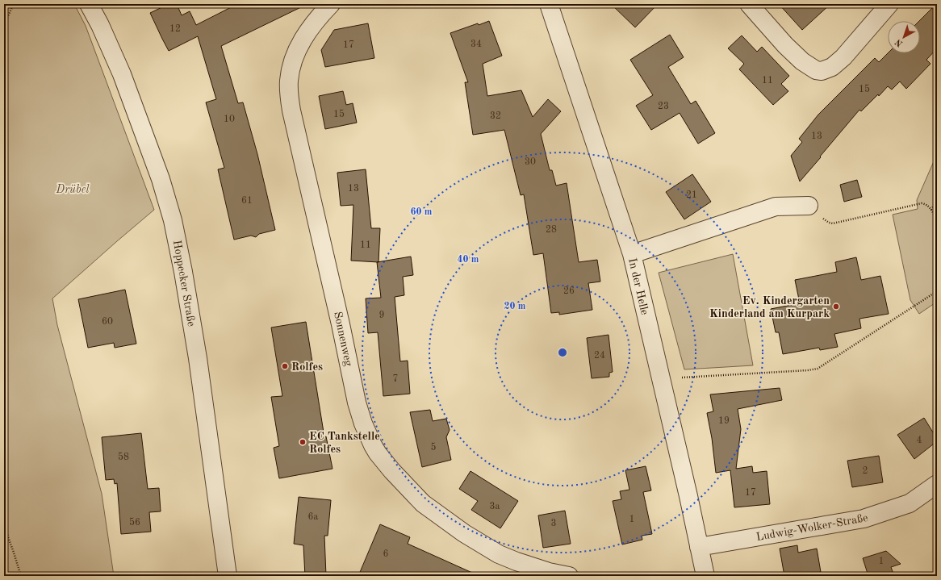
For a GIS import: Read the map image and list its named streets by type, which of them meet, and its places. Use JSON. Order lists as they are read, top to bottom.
{
  "streets": {
    "street": [
      "Hoppecker Straße",
      "In der Helle",
      "Sonnenweg",
      "Ludwig-Wolker-Straße"
    ]
  },
  "crossings": [
    ["In der Helle", "Ludwig-Wolker-Straße"]
  ],
  "parks": ["Drübel"],
  "places": ["Ev. Kindergarten Kinderland am Kurpark", "Rolfes", "EC Tankstelle Rolfes"],
  "house_numbers": [
    "12",
    "34",
    "17",
    "11",
    "15",
    "23",
    "15",
    "32",
    "10",
    "13",
    "30",
    "13",
    "21",
    "61",
    "28",
    "11",
    "26",
    "9",
    "60",
    "24",
    "7",
    "19",
    "4",
    "5",
    "58",
    "2",
    "17",
    "3a",
    "6a",
    "1",
    "56",
    "3",
    "6",
    "1"
  ],
  "north": "bottom left",
  "rings": ["60 m", "40 m", "20 m"]
}
